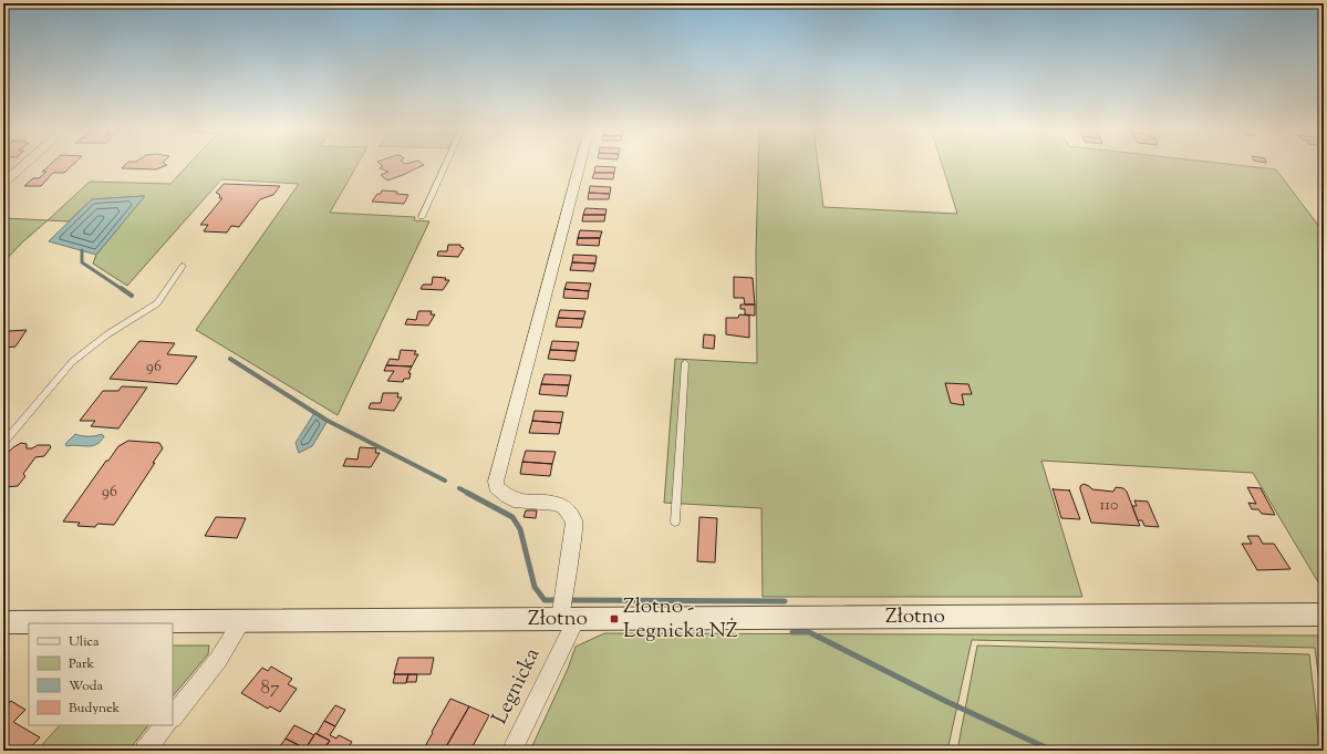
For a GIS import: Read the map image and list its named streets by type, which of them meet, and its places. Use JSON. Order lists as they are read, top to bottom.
{
  "streets": {
    "street": ["Złotno", "Legnicka"]
  },
  "crossings": [
    ["Złotno", "Legnicka"]
  ],
  "places": {
    "transit": ["Złotno - Legnicka NŻ"]
  },
  "house_numbers": [
    "96",
    "96",
    "110",
    "87"
  ],
  "legend": [
    "Ulica",
    "Park",
    "Woda",
    "Budynek"
  ]
}
